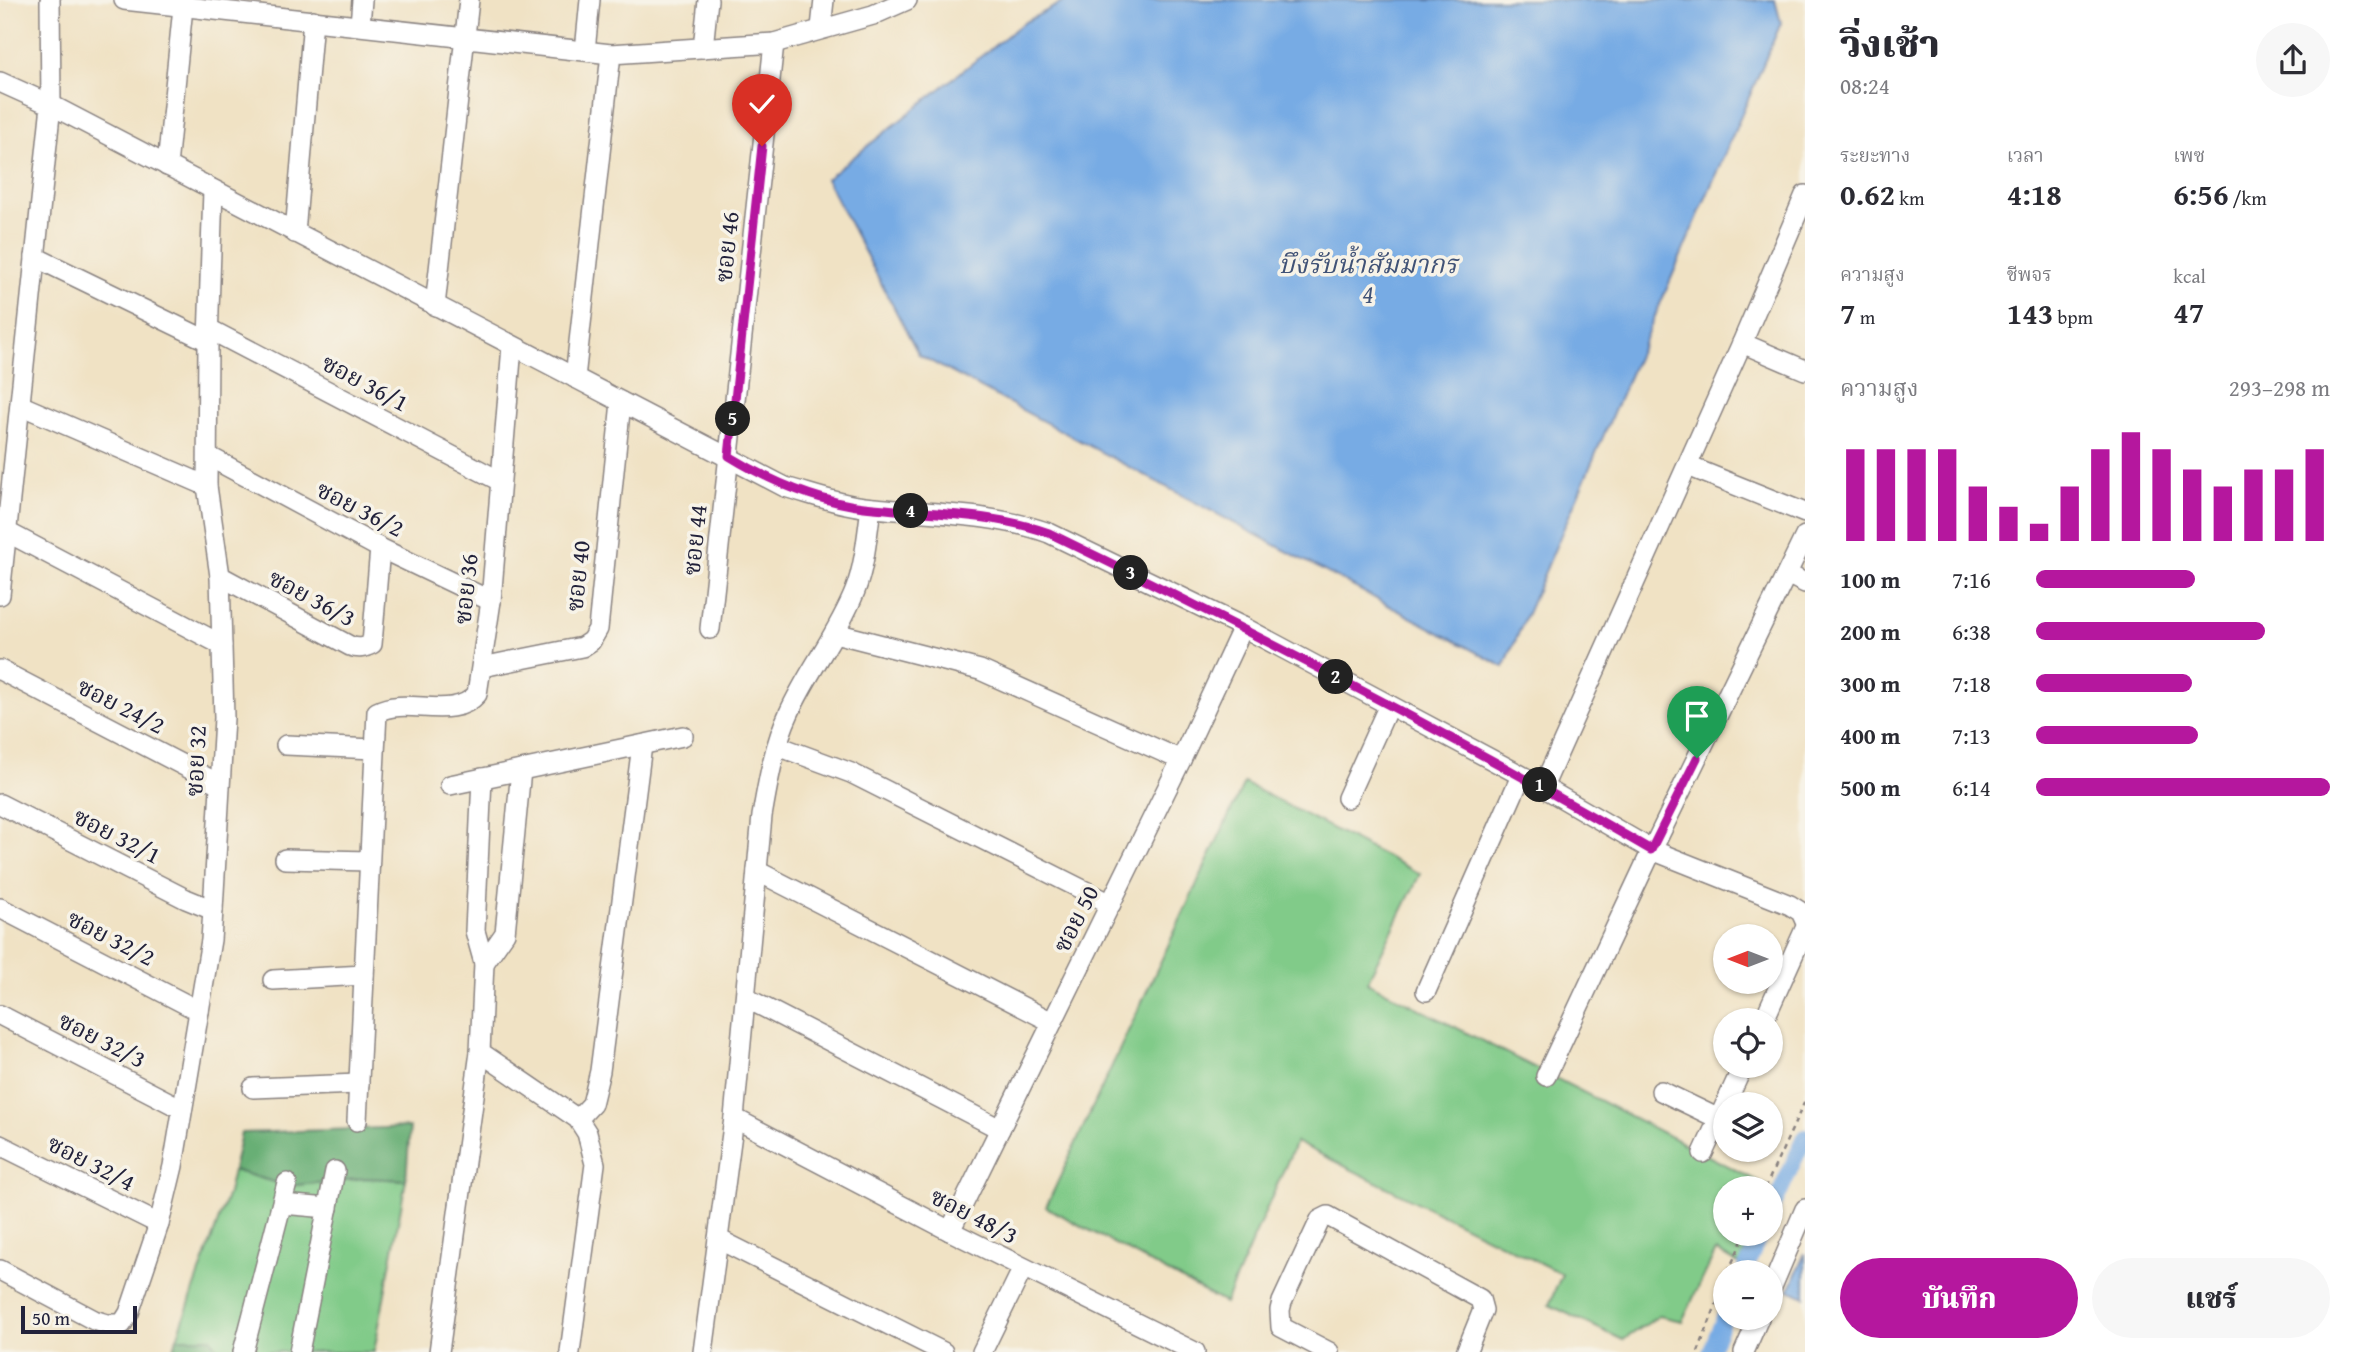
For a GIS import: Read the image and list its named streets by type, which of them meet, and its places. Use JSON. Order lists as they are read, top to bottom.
{
  "streets": {
    "street": [
      "ซอย 46",
      "ซอย 36/1",
      "ซอย 36/2",
      "ซอย 44",
      "ซอย 40",
      "ซอย 36",
      "ซอย 36/3",
      "ซอย 24/2",
      "ซอย 32",
      "ซอย 32/1",
      "ซอย 50",
      "ซอย 32/2",
      "ซอย 32/3",
      "ซอย 32/4",
      "ซอย 48/3"
    ]
  },
  "crossings": [
    ["ซอย 46", "ซอย 44"],
    ["ซอย 36/1", "ซอย 36"],
    ["ซอย 36/1", "ซอย 32"],
    ["ซอย 36/2", "ซอย 36"],
    ["ซอย 36/2", "ซอย 36/3"],
    ["ซอย 36/2", "ซอย 32"],
    ["ซอย 40", "ซอย 36"],
    ["ซอย 36/3", "ซอย 32"],
    ["ซอย 24/2", "ซอย 32"],
    ["ซอย 32", "ซอย 32/1"],
    ["ซอย 32", "ซอย 32/2"],
    ["ซอย 32", "ซอย 32/3"],
    ["ซอย 32", "ซอย 32/4"],
    ["ซอย 50", "ซอย 48/3"]
  ],
  "water": ["บึงรับน้ำสัมมากร 4"],
  "scale_bar": "50 m",
  "north": "left",
  "page": {
    "heading": ["วิ่งเช้า", "08:24"],
    "stats": [
      ["ระยะทาง", "0.62 km"],
      ["เวลา", "4:18"],
      ["เพซ", "6:56 /km"],
      ["ความสูง", "7 m"],
      ["ชีพจร", "143 bpm"],
      ["kcal", "47"]
    ],
    "chart": ["ความสูง", "293–298 m"],
    "pins": [
      "5",
      "4",
      "3",
      "2",
      "1"
    ],
    "list": [
      {
        "name": "100 m",
        "note": "7:16"
      },
      {
        "name": "200 m",
        "note": "6:38"
      },
      {
        "name": "300 m",
        "note": "7:18"
      },
      {
        "name": "400 m",
        "note": "7:13"
      },
      {
        "name": "500 m",
        "note": "6:14"
      }
    ],
    "map_buttons": ["+", "−"],
    "buttons": ["บันทึก", "แชร์"],
    "scale": "50 m"
  }
}
